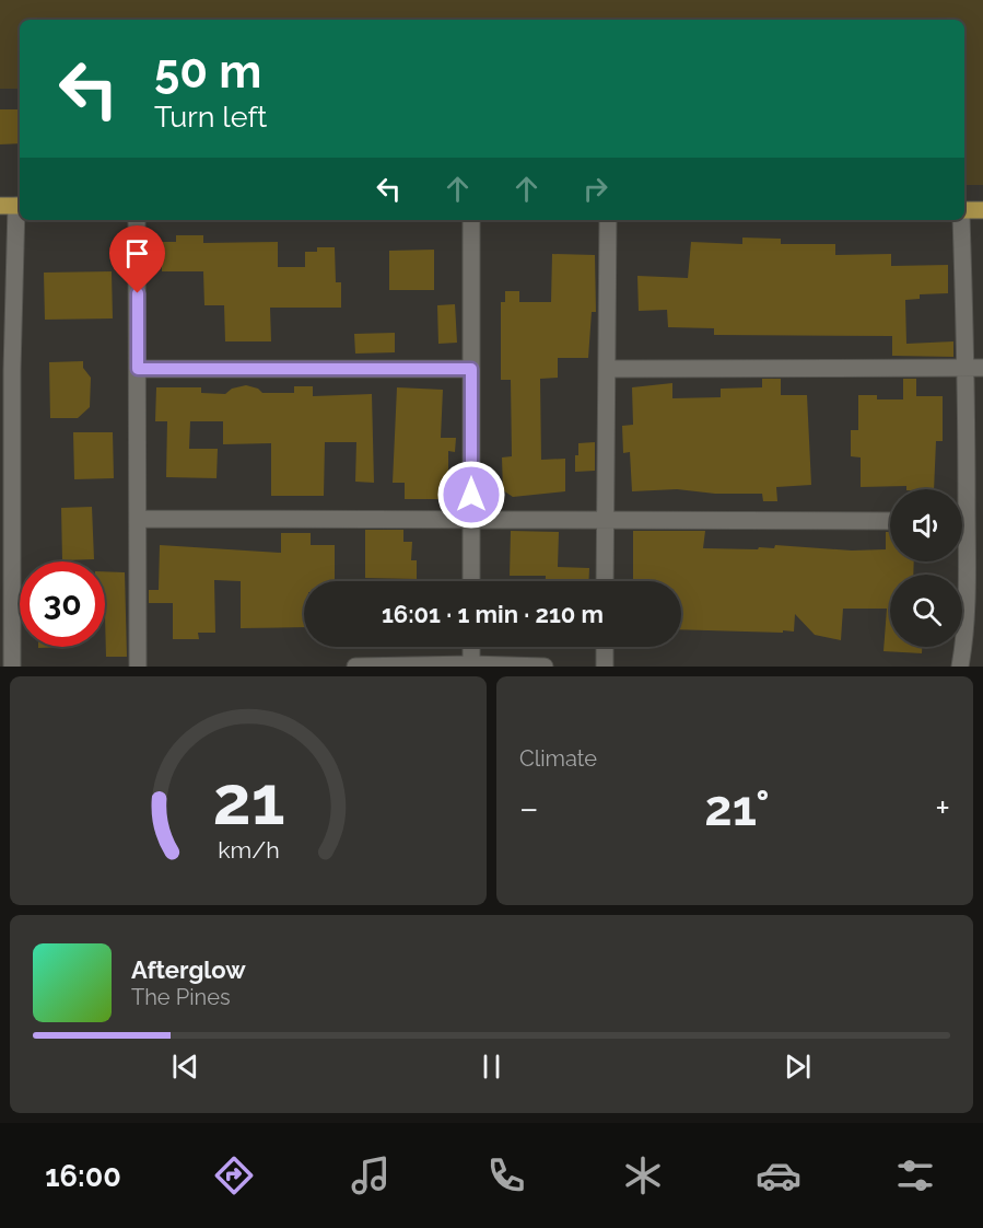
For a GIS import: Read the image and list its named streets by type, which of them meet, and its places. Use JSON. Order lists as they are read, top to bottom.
{
  "page": {
    "turn": ["50 m", "Turn left"],
    "limit": "30",
    "trip": "16:01 · 1 min · 210 m",
    "tile": "Climate",
    "heat": ["−", "21°", "+"],
    "song": ["Afterglow", "The Pines"],
    "tabs": "16:00",
    "gauge": ["21", "km/h"]
  }
}
